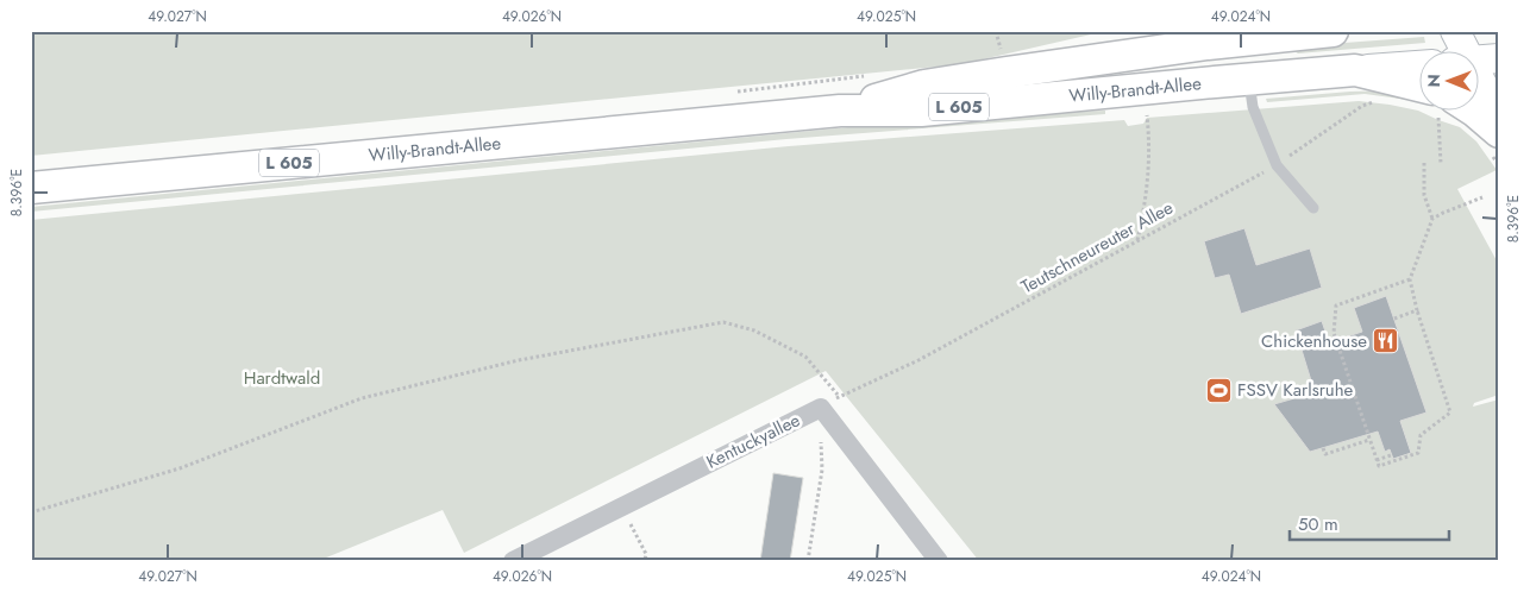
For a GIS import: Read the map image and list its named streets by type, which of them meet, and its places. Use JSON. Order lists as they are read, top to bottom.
{
  "streets": {
    "main road": ["Willy-Brandt-Allee", "L 605"],
    "street": ["Kentuckyallee"],
    "path": ["Teutschneureuter Allee"]
  },
  "crossings": [
    ["Teutschneureuter Allee", "Kentuckyallee"]
  ],
  "parks": ["Hardtwald"],
  "places": {
    "restaurant": ["Chickenhouse"],
    "sports": ["FSSV Karlsruhe"]
  },
  "scale_bar": "50 m",
  "north": "left",
  "coordinates": [
    "49.027°N",
    "49.026°N",
    "49.025°N",
    "49.024°N",
    "8.396°E"
  ]
}
